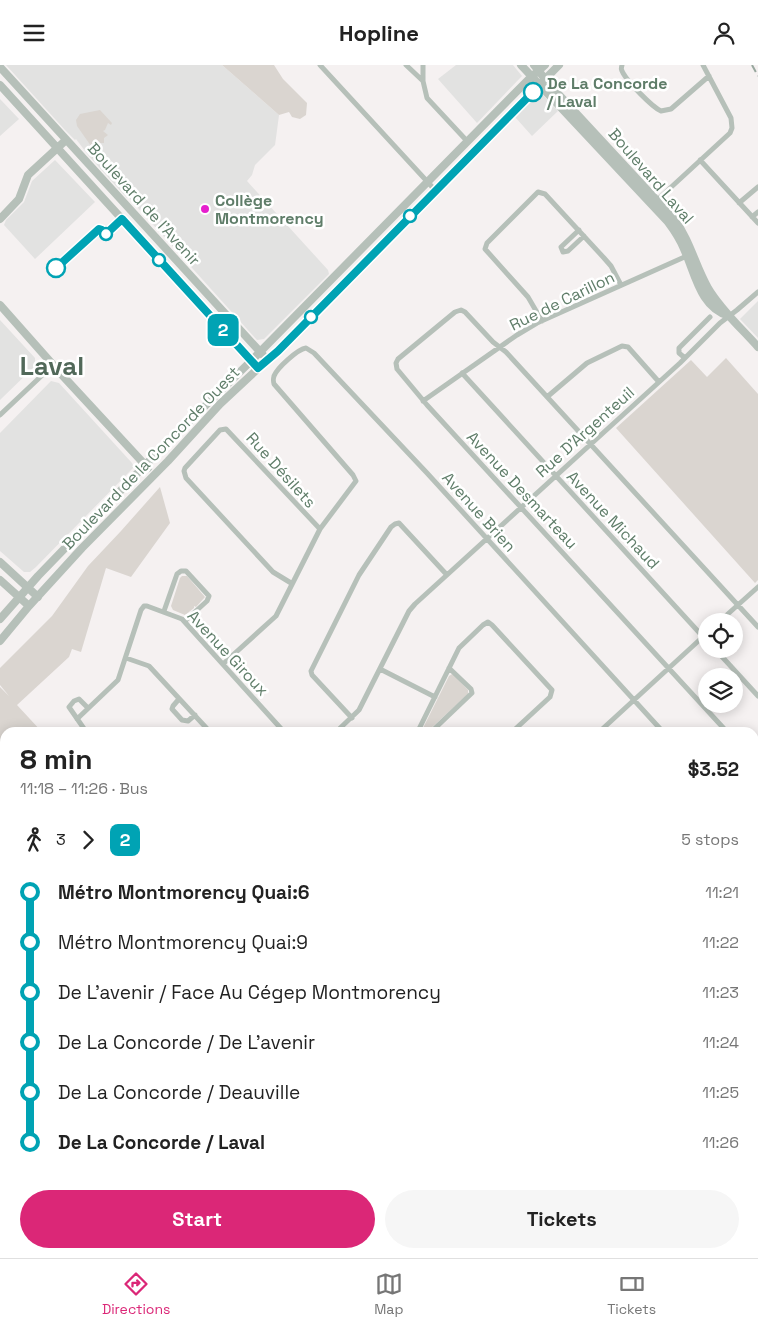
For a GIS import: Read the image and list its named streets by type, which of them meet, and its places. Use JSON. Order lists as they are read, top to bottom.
{
  "streets": {
    "street": [
      "Boulevard Laval",
      "Boulevard de l'Avenir",
      "Rue de Carillon",
      "Rue D'Argenteuil",
      "Boulevard de la Concorde Ouest",
      "Rue Désilets",
      "Avenue Desmarteau",
      "Avenue Brien",
      "Avenue Michaud",
      "Avenue Giroux"
    ]
  },
  "crossings": [
    ["Boulevard Laval", "Rue de Carillon"],
    ["Boulevard Laval", "Rue D'Argenteuil"],
    ["Boulevard Laval", "Boulevard de la Concorde Ouest"],
    ["Boulevard de l'Avenir", "Boulevard de la Concorde Ouest"],
    ["Rue de Carillon", "Avenue Desmarteau"],
    ["Rue de Carillon", "Avenue Michaud"],
    ["Rue D'Argenteuil", "Avenue Desmarteau"],
    ["Rue D'Argenteuil", "Avenue Brien"],
    ["Rue D'Argenteuil", "Avenue Michaud"],
    ["Rue Désilets", "Avenue Brien"]
  ],
  "districts": ["Laval"],
  "places": ["De La Concorde / Laval", "Collège Montmorency"],
  "lines": ["bus line 2"],
  "page": {
    "header": "Hopline",
    "on_map": "2",
    "heading": ["8 min", "11:18 – 11:26 · Bus", "$3.52"],
    "legs": ["3", "2", "5 stops"],
    "list": [
      {
        "name": "Métro Montmorency Quai:6",
        "value": "11:21"
      },
      {
        "name": "Métro Montmorency Quai:9",
        "value": "11:22"
      },
      {
        "name": "De L'avenir / Face Au Cégep Montmorency",
        "value": "11:23"
      },
      {
        "name": "De La Concorde / De L'avenir",
        "value": "11:24"
      },
      {
        "name": "De La Concorde / Deauville",
        "value": "11:25"
      },
      {
        "name": "De La Concorde / Laval",
        "value": "11:26"
      }
    ],
    "buttons": ["Start", "Tickets"],
    "tabs": ["Directions", "Map", "Tickets"]
  }
}
